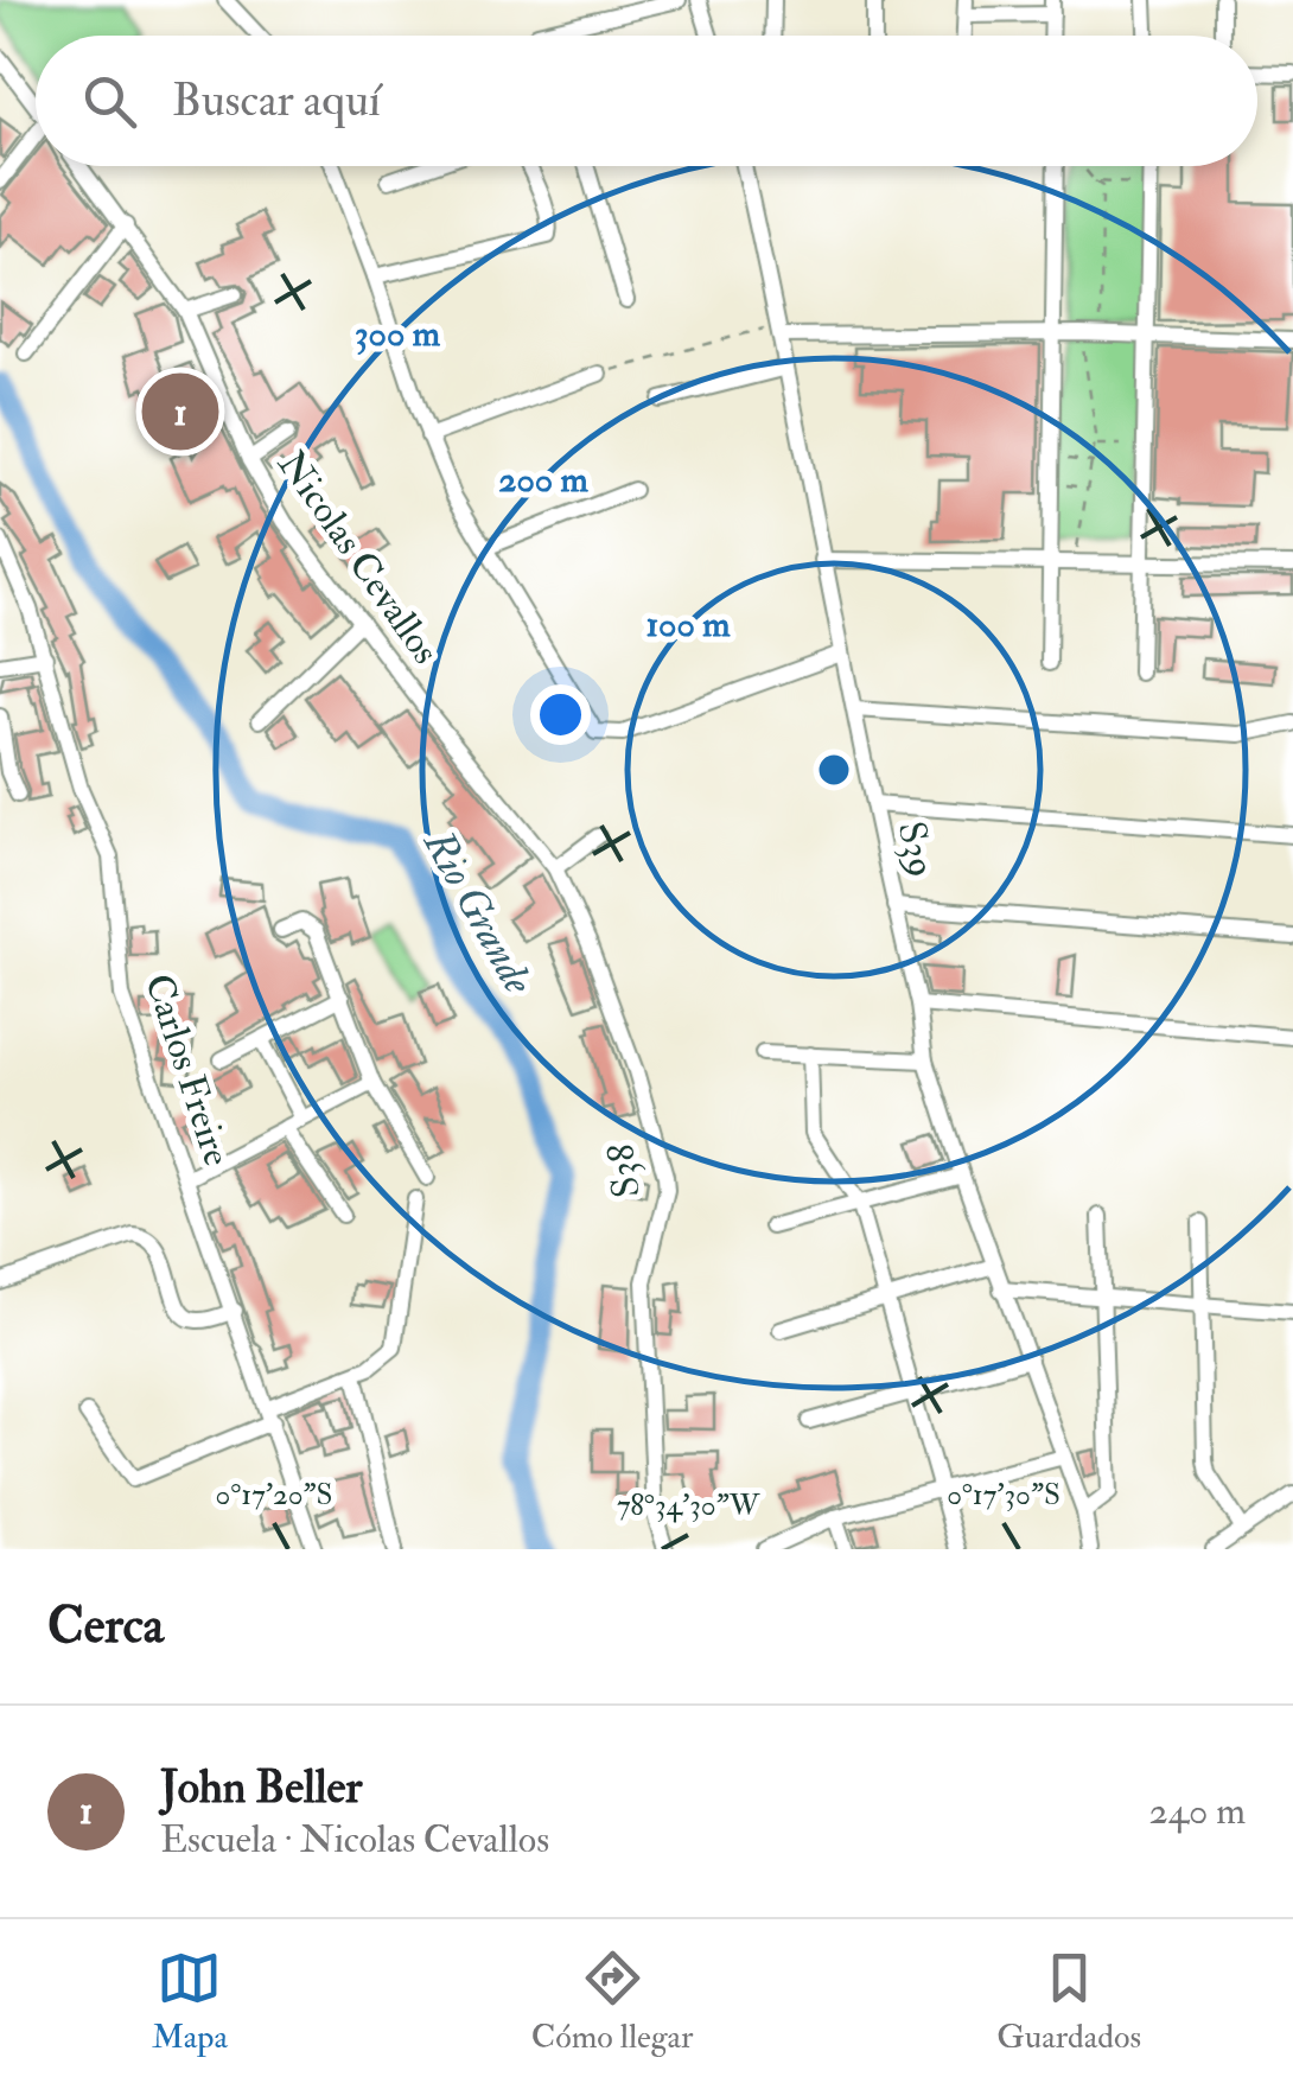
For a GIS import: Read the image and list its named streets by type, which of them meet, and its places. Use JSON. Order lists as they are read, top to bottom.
{
  "streets": {
    "street": [
      "Nicolas Cevallos",
      "S39",
      "Carlos Freire",
      "S38"
    ]
  },
  "crossings": [
    ["Nicolas Cevallos", "S38"]
  ],
  "water": ["Rio Grande"],
  "page": {
    "search": "Buscar aquí",
    "pins": "1",
    "heading": "Cerca",
    "list": [
      {
        "mark": "1",
        "name": "John Beller",
        "note": "Escuela · Nicolas Cevallos",
        "value": "240 m"
      }
    ],
    "nav": ["Mapa", "Cómo llegar", "Guardados"]
  },
  "coordinates": ["0°17'20\"S", "0°17'30\"S", "78°34'30\"W"],
  "rings": ["300 m", "200 m", "100 m"]
}
